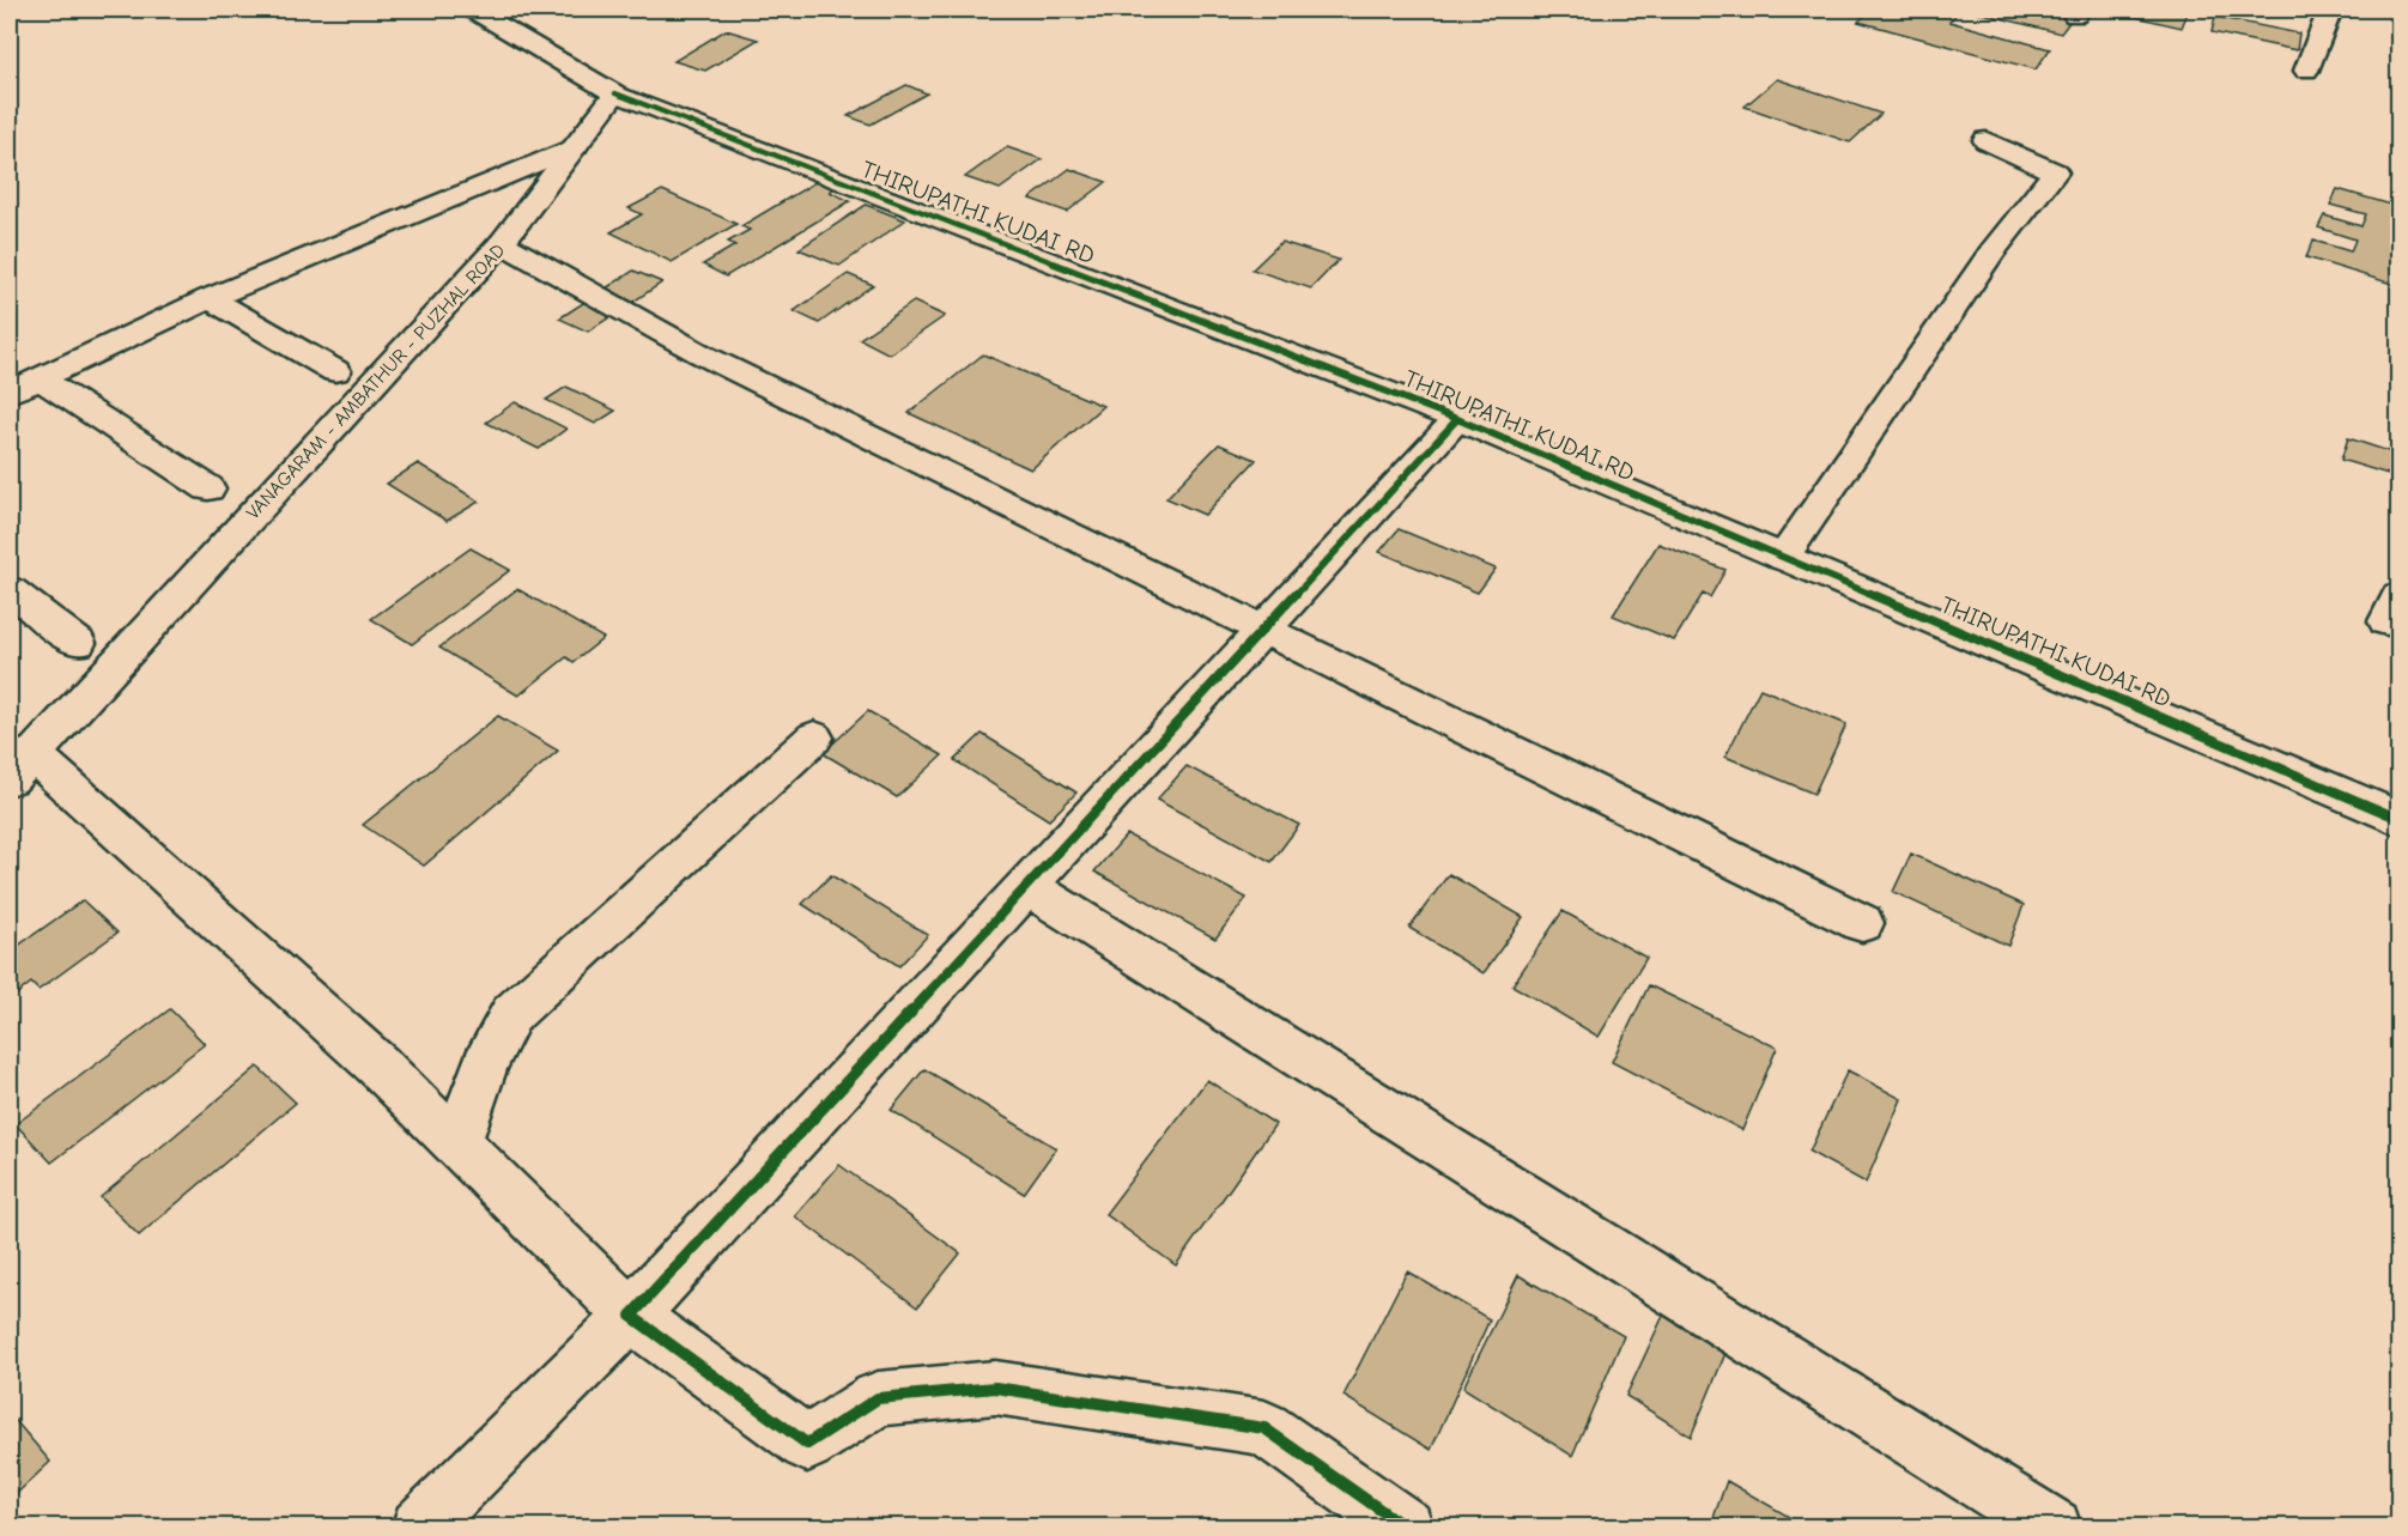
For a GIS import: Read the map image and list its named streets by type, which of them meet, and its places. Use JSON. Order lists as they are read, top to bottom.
{
  "streets": {
    "street": ["THIRUPATHI KUDAI RD", "VANAGARAM - AMBATHUR - PUZHAL ROAD"]
  },
  "crossings": [
    ["THIRUPATHI KUDAI RD", "VANAGARAM - AMBATHUR - PUZHAL ROAD"]
  ]
}
